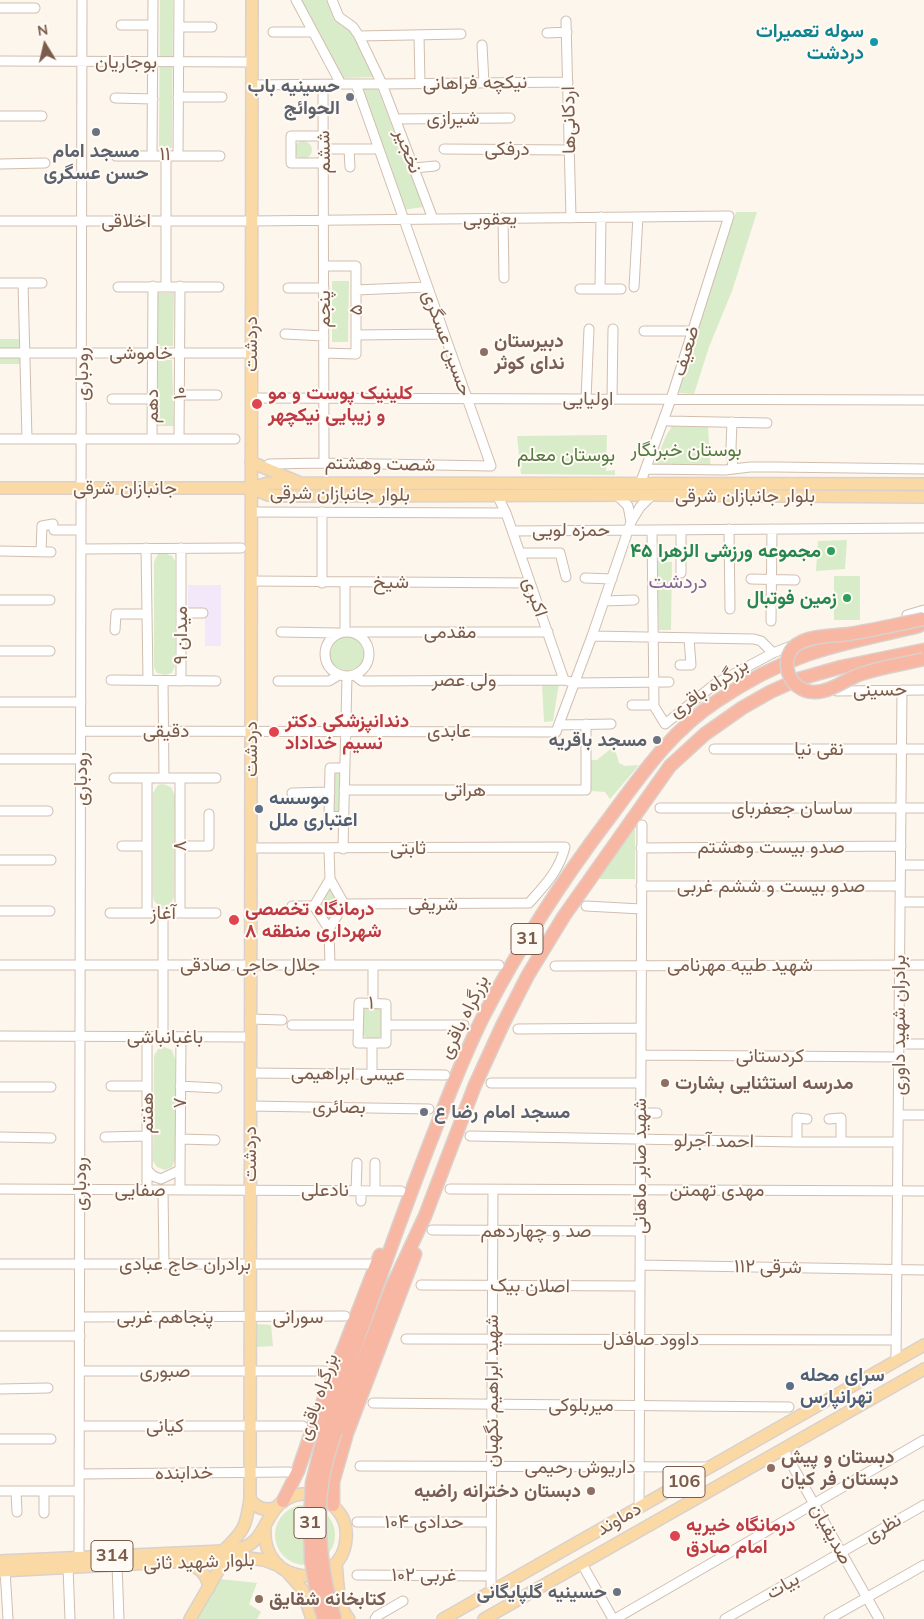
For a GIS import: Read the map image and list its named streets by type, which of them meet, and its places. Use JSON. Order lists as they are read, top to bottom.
{
  "streets": {
    "highway": ["بزرگراه باقری", "31"],
    "main road": [
      "دردشت",
      "جانبازان شرقی",
      "بلوار جانبازان شرقی",
      "106",
      "دماوند",
      "314",
      "بلوار شهید ثانی"
    ],
    "street": [
      "بوجاریان",
      "نیکچه فراهانی",
      "شیرازی",
      "اردکانی‌ها",
      "درفکی",
      "نخجیر",
      "ششم",
      "۱۱",
      "یعقوبی",
      "اخلاقی",
      "پنجم",
      "۵",
      "حسین عسگری",
      "ضعیف",
      "خاموشی",
      "رودباری",
      "۱۰",
      "اولیایی",
      "دهم",
      "شصت وهشتم",
      "حمزه لویی",
      "شیخ",
      "اکبری",
      "مقدمی",
      "میدان ۹",
      "ولی عصر",
      "حسینی",
      "دقیقی",
      "عابدی",
      "نقی نیا",
      "هراتی",
      "ساسان جعفربای",
      "۸",
      "صدو بیست وهشتم",
      "ثابتی",
      "صدو بیست و ششم غربی",
      "شریفی",
      "آغاز",
      "جلال حاجی صادقی",
      "شهید طیبه مهرنامی",
      "۱",
      "برادران شهید داوری",
      "باغبانباشی",
      "کردستانی",
      "عیسی ابراهیمی",
      "۷",
      "بصائری",
      "هفتم",
      "احمد آجرلو",
      "شهید صابر ماهانی",
      "صفایی",
      "نادعلی",
      "مهدی تهمتن",
      "صد و چهاردهم",
      "برادران حاج عبادی",
      "۱۱۲ شرقی",
      "اصلان بیک",
      "پنجاهم غربی",
      "سورانی",
      "داوود صافدل",
      "صبوری",
      "شهید ابراهیم نگهبان",
      "میربلوکی",
      "کیانی",
      "داریوش رحیمی",
      "خدابنده",
      "حدادی ۱۰۴",
      "نظری",
      "صدیقیان",
      "۱۰۲ غربی",
      "بیات"
    ]
  },
  "crossings": [
    ["بوجاریان", "۱۱"],
    ["بوجاریان", "دردشت"],
    ["بوجاریان", "رودباری"],
    ["نیکچه فراهانی", "اردکانی‌ها"],
    ["نیکچه فراهانی", "نخجیر"],
    ["شیرازی", "نخجیر"],
    ["اردکانی‌ها", "درفکی"],
    ["اردکانی‌ها", "یعقوبی"],
    ["نخجیر", "یعقوبی"],
    ["نخجیر", "حسین عسگری"],
    ["ششم", "یعقوبی"],
    ["ششم", "پنجم"],
    ["یعقوبی", "اخلاقی"],
    ["یعقوبی", "پنجم"],
    ["یعقوبی", "حسین عسگری"],
    ["یعقوبی", "دردشت"],
    ["یعقوبی", "ضعیف"],
    ["اخلاقی", "دردشت"],
    ["اخلاقی", "رودباری"],
    ["پنجم", "۵"],
    ["پنجم", "اولیایی"],
    ["پنجم", "شصت وهشتم"],
    ["حسین عسگری", "اولیایی"],
    ["حسین عسگری", "شصت وهشتم"],
    ["دردشت", "خاموشی"],
    ["دردشت", "اولیایی"],
    ["دردشت", "جانبازان شرقی"],
    ["دردشت", "بلوار جانبازان شرقی"],
    ["دردشت", "شیخ"],
    ["دردشت", "دقیقی"],
    ["دردشت", "عابدی"],
    ["دردشت", "ثابتی"],
    ["دردشت", "جلال حاجی صادقی"],
    ["دردشت", "باغبانباشی"],
    ["دردشت", "عیسی ابراهیمی"],
    ["دردشت", "بصائری"],
    ["دردشت", "صفایی"],
    ["دردشت", "نادعلی"],
    ["دردشت", "برادران حاج عبادی"],
    ["دردشت", "پنجاهم غربی"],
    ["دردشت", "سورانی"],
    ["دردشت", "صبوری"],
    ["دردشت", "کیانی"],
    ["دردشت", "خدابنده"],
    ["دردشت", "بلوار شهید ثانی"],
    ["ضعیف", "اولیایی"],
    ["ضعیف", "بلوار جانبازان شرقی"],
    ["خاموشی", "رودباری"],
    ["خاموشی", "۱۰"],
    ["خاموشی", "دهم"],
    ["رودباری", "جانبازان شرقی"],
    ["رودباری", "دقیقی"],
    ["رودباری", "جلال حاجی صادقی"],
    ["رودباری", "باغبانباشی"],
    ["رودباری", "صفایی"],
    ["رودباری", "برادران حاج عبادی"],
    ["رودباری", "پنجاهم غربی"],
    ["رودباری", "صبوری"],
    ["رودباری", "کیانی"],
    ["رودباری", "خدابنده"],
    ["رودباری", "بلوار شهید ثانی"],
    ["۱۰", "دهم"],
    ["جانبازان شرقی", "بلوار جانبازان شرقی"],
    ["بلوار جانبازان شرقی", "اکبری"],
    ["حمزه لویی", "اکبری"],
    ["شیخ", "اکبری"],
    ["اکبری", "مقدمی"],
    ["اکبری", "ولی عصر"],
    ["مقدمی", "ولی عصر"],
    ["حسینی", "برادران شهید داوری"],
    ["دقیقی", "عابدی"],
    ["عابدی", "هراتی"],
    ["نقی نیا", "برادران شهید داوری"],
    ["ساسان جعفربای", "برادران شهید داوری"],
    ["۸", "آغاز"],
    ["صدو بیست وهشتم", "برادران شهید داوری"],
    ["صدو بیست وهشتم", "شهید صابر ماهانی"],
    ["ثابتی", "شریفی"],
    ["صدو بیست و ششم غربی", "برادران شهید داوری"],
    ["صدو بیست و ششم غربی", "شهید صابر ماهانی"],
    ["شهید طیبه مهرنامی", "برادران شهید داوری"],
    ["شهید طیبه مهرنامی", "شهید صابر ماهانی"],
    ["برادران شهید داوری", "کردستانی"],
    ["برادران شهید داوری", "احمد آجرلو"],
    ["برادران شهید داوری", "مهدی تهمتن"],
    ["برادران شهید داوری", "۱۱۲ شرقی"],
    ["برادران شهید داوری", "داوود صافدل"],
    ["برادران شهید داوری", "دماوند"],
    ["باغبانباشی", "۷"],
    ["باغبانباشی", "هفتم"],
    ["کردستانی", "شهید صابر ماهانی"],
    ["۷", "صفایی"],
    ["هفتم", "صفایی"],
    ["احمد آجرلو", "شهید صابر ماهانی"],
    ["شهید صابر ماهانی", "مهدی تهمتن"],
    ["شهید صابر ماهانی", "صد و چهاردهم"],
    ["شهید صابر ماهانی", "۱۱۲ شرقی"],
    ["شهید صابر ماهانی", "اصلان بیک"],
    ["شهید صابر ماهانی", "داوود صافدل"],
    ["شهید صابر ماهانی", "میربلوکی"],
    ["شهید صابر ماهانی", "داریوش رحیمی"],
    ["شهید صابر ماهانی", "دماوند"],
    ["صفایی", "نادعلی"],
    ["مهدی تهمتن", "شهید ابراهیم نگهبان"],
    ["صد و چهاردهم", "شهید ابراهیم نگهبان"],
    ["اصلان بیک", "شهید ابراهیم نگهبان"],
    ["پنجاهم غربی", "سورانی"],
    ["داوود صافدل", "شهید ابراهیم نگهبان"],
    ["شهید ابراهیم نگهبان", "میربلوکی"],
    ["شهید ابراهیم نگهبان", "داریوش رحیمی"],
    ["شهید ابراهیم نگهبان", "دماوند"],
    ["شهید ابراهیم نگهبان", "حدادی ۱۰۴"],
    ["شهید ابراهیم نگهبان", "۱۰۲ غربی"],
    ["داریوش رحیمی", "دماوند"],
    ["دماوند", "صدیقیان"],
    ["نظری", "صدیقیان"],
    ["نظری", "بیات"],
    ["صدیقیان", "بیات"]
  ],
  "districts": ["دردشت"],
  "parks": ["بوستان خبرنگار", "بوستان معلم"],
  "places": [
    "سوله تعمیرات دردشت",
    "حسینیه باب الحوائج",
    "مسجد امام حسن عسگری",
    "دبیرستان ندای کوثر",
    "کلینیک پوست و مو و زیبایی نیکچهر",
    "مجموعه ورزشی الزهرا ۴۵",
    "زمین فوتبال",
    "دندانپزشکی دکتر نسیم خداداد",
    "مسجد باقریه",
    "موسسه اعتباری ملل",
    "درمانگاه تخصصی شهرداری منطقه ۸",
    "مدرسه استثنایی بشارت",
    "مسجد امام رضا ع",
    "سرای محله تهرانپارس",
    "دبستان و پیش دبستان فر کیان",
    "دبستان دخترانه راضیه",
    "درمانگاه خیریه امام صادق",
    "حسینیه گلپایگانی",
    "کتابخانه شقایق"
  ],
  "north": "top"
}
